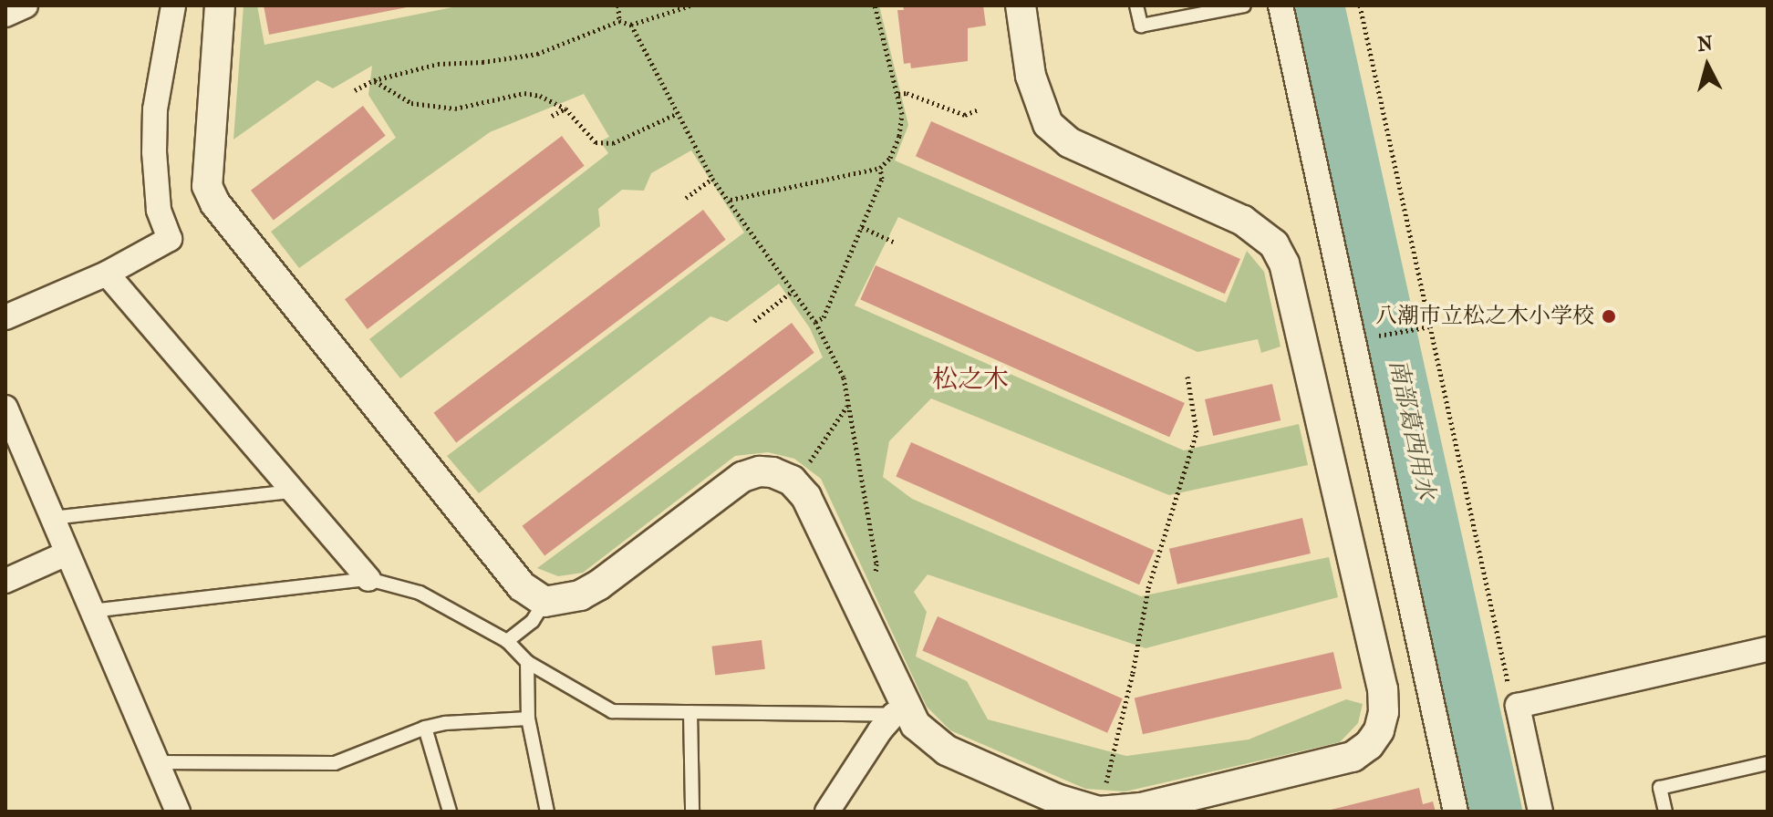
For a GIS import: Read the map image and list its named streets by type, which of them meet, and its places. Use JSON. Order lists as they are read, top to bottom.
{
  "districts": ["松之木"],
  "water": ["南部葛西用水"],
  "places": ["八潮市立松之木小学校"],
  "north": "top"
}
